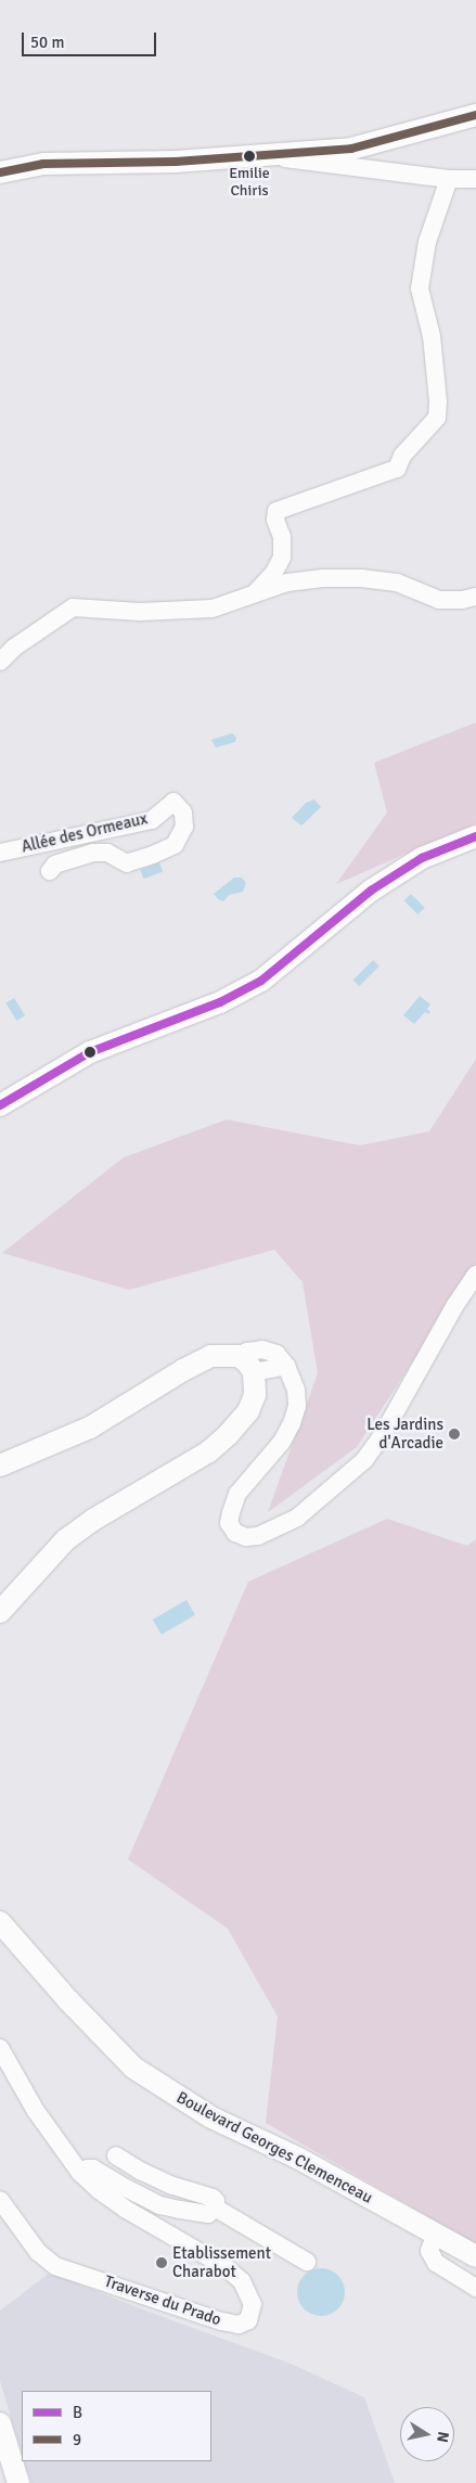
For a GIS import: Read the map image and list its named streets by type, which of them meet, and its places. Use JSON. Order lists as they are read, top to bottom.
{
  "streets": {
    "main road": ["Boulevard Georges Clemenceau"],
    "street": ["Allée des Ormeaux", "Traverse du Prado"]
  },
  "places": ["Emilie Chiris", "Les Jardins d'Arcadie", "Etablissement Charabot"],
  "lines": ["transit line 9", "transit line B"],
  "legend": ["B", "9"],
  "scale_bar": "50 m",
  "north": "right"
}
